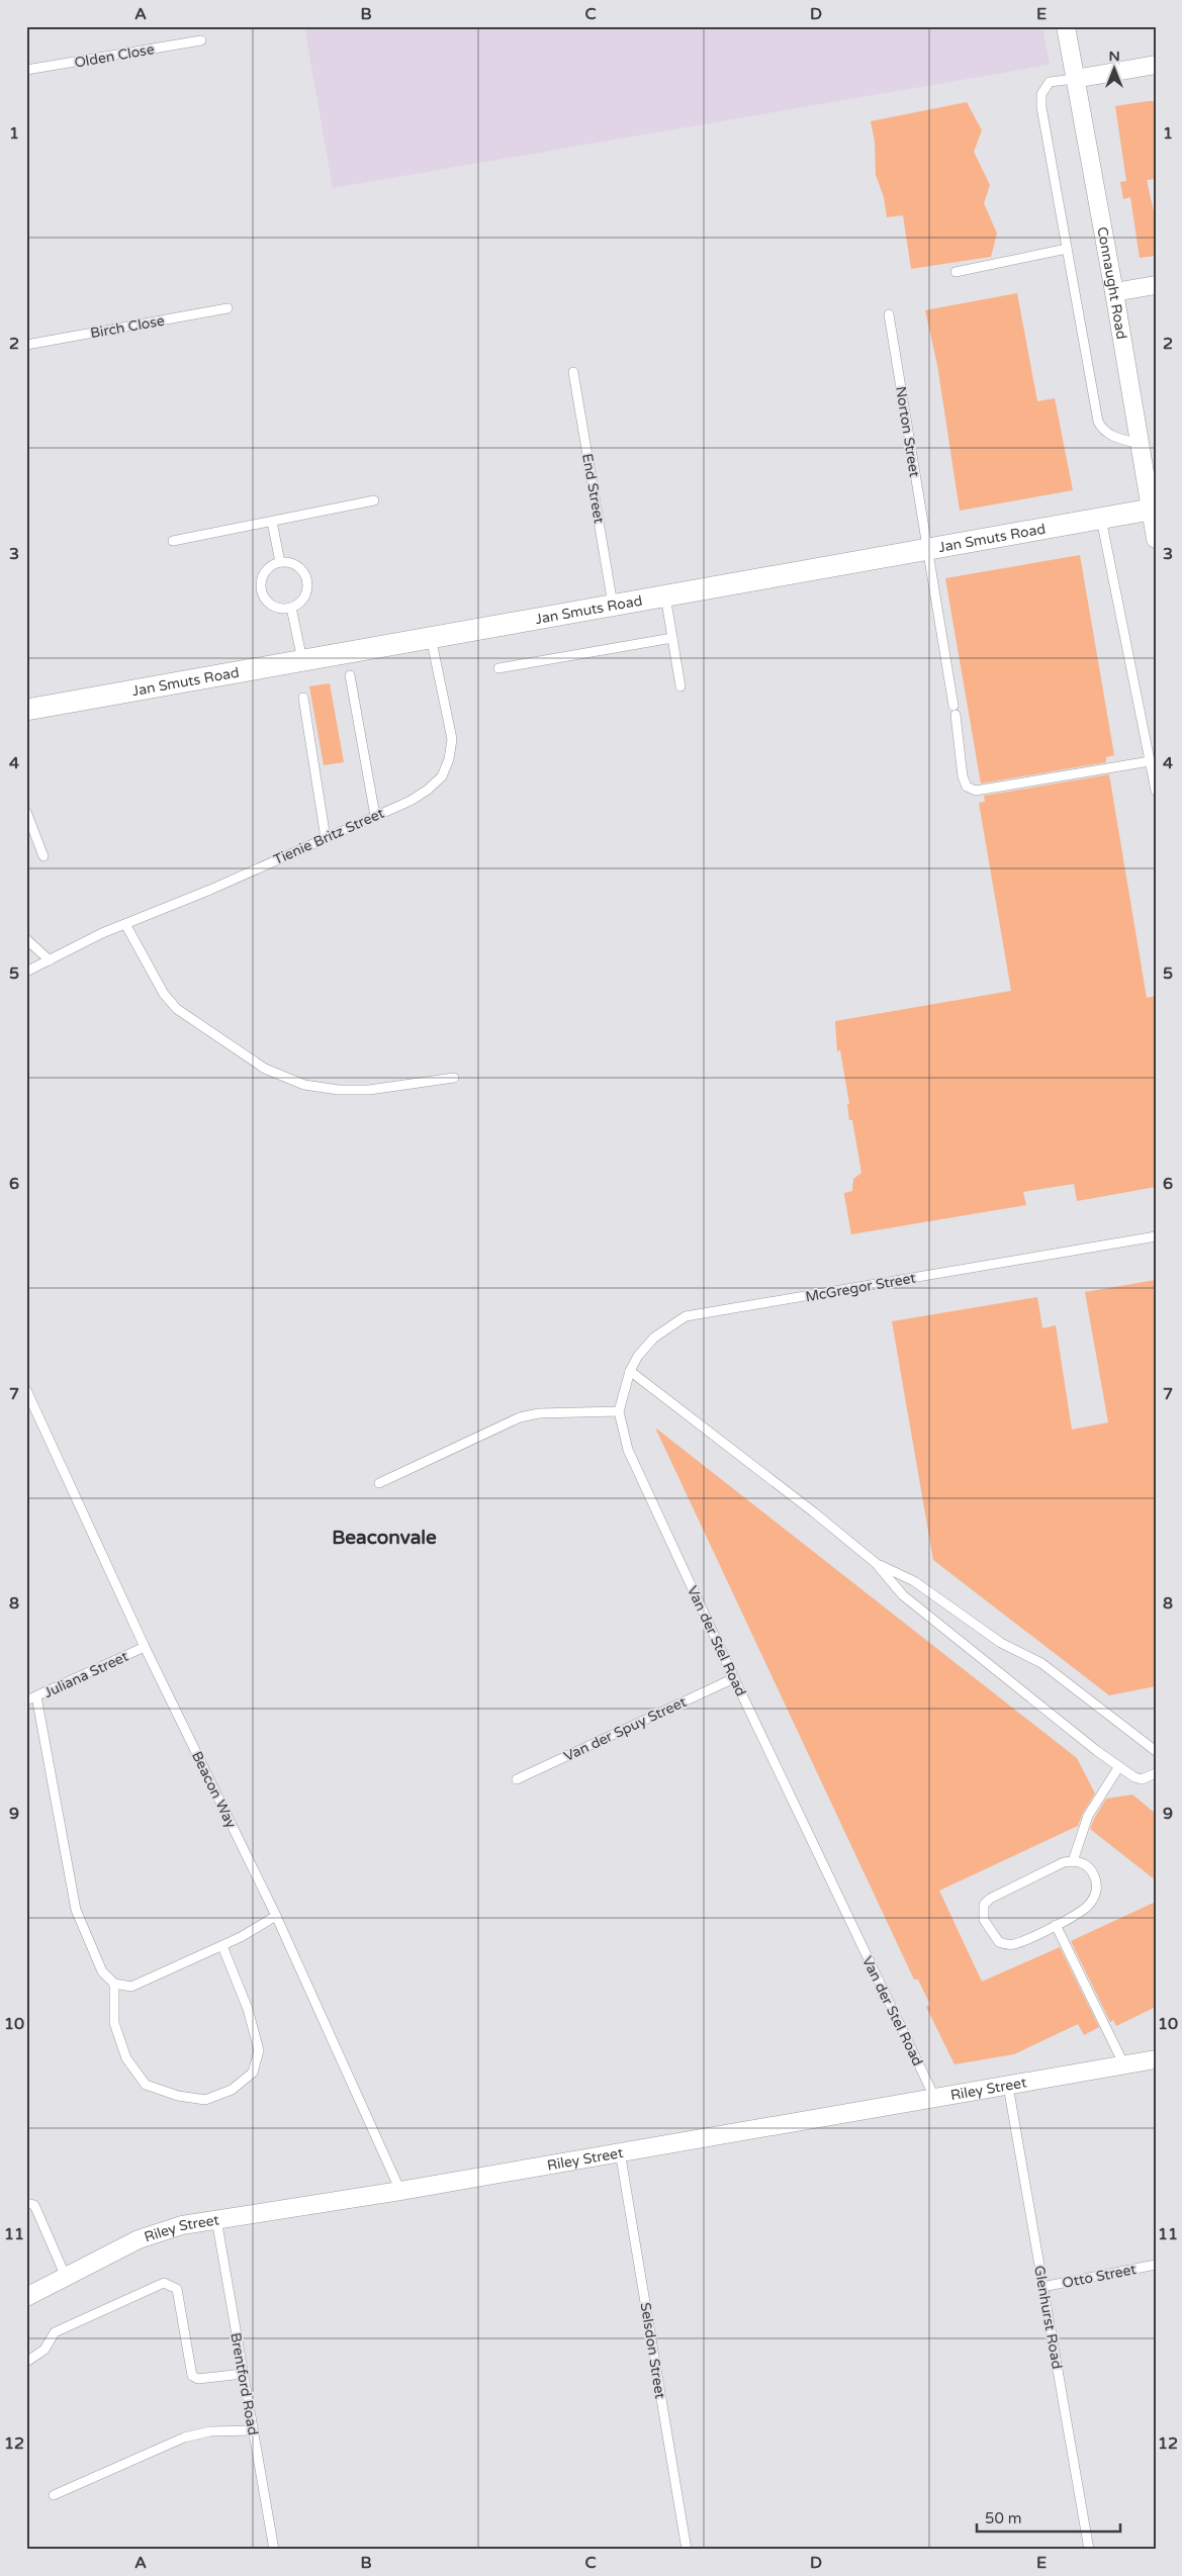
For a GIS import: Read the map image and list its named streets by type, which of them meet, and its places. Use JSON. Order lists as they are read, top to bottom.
{
  "streets": {
    "street": ["Connaught Road", "Jan Smuts Road", "Riley Street"],
    "lane": [
      "Olden Close",
      "Birch Close",
      "Norton Street",
      "End Street",
      "Tienie Britz Street",
      "McGregor Street",
      "Van der Stel Road",
      "Juliana Street",
      "Van der Spuy Street",
      "Beacon Way",
      "Otto Street",
      "Glenhurst Road",
      "Selsdon Street",
      "Brentford Road"
    ]
  },
  "crossings": [
    ["Connaught Road", "Jan Smuts Road"],
    ["Norton Street", "Jan Smuts Road"],
    ["End Street", "Jan Smuts Road"],
    ["Jan Smuts Road", "Tienie Britz Street"],
    ["McGregor Street", "Van der Stel Road"],
    ["Van der Stel Road", "Van der Spuy Street"],
    ["Van der Stel Road", "Riley Street"],
    ["Juliana Street", "Beacon Way"],
    ["Beacon Way", "Riley Street"],
    ["Riley Street", "Glenhurst Road"],
    ["Riley Street", "Selsdon Street"],
    ["Riley Street", "Brentford Road"],
    ["Otto Street", "Glenhurst Road"]
  ],
  "districts": ["Beaconvale"],
  "scale_bar": "50 m",
  "north": "top",
  "grid": {
    "columns": [
      "A",
      "B",
      "C",
      "D",
      "E"
    ],
    "rows": [
      "1",
      "2",
      "3",
      "4",
      "5",
      "6",
      "7",
      "8",
      "9",
      "10",
      "11",
      "12"
    ]
  }
}
